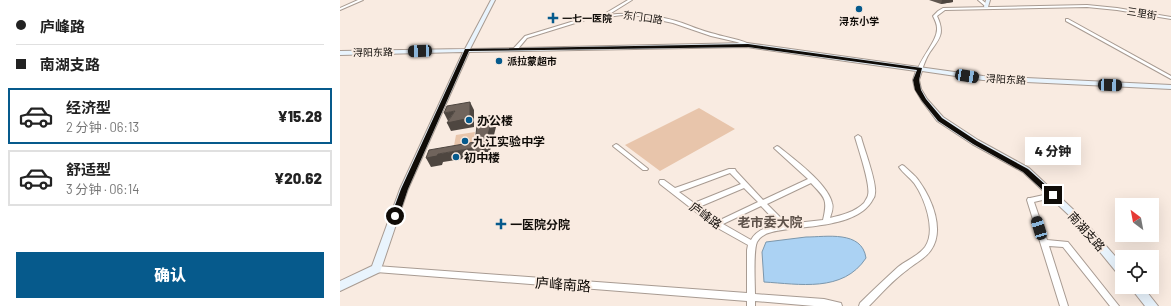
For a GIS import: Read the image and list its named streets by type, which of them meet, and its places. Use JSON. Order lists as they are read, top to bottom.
{
  "streets": {
    "main road": ["浔阳东路", "南湖支路"],
    "street": [
      "三里街",
      "东门口路",
      "庐峰路",
      "庐峰南路"
    ]
  },
  "crossings": [
    ["三里街", "浔阳东路"],
    ["三里街", "南湖支路"],
    ["东门口路", "浔阳东路"],
    ["浔阳东路", "南湖支路"]
  ],
  "districts": ["老市委大院"],
  "places": {
    "other": [
      "浔东小学",
      "派拉蒙超市",
      "办公楼",
      "九江实验中学",
      "初中楼"
    ],
    "health": ["一七一医院", "一医院分院"]
  },
  "north": "top left",
  "page": {
    "banner": ["庐峰路", "南湖支路"],
    "list": [
      {
        "name": "经济型",
        "note": "2 分钟 · 06:13",
        "value": "¥15.28"
      },
      {
        "name": "舒适型",
        "note": "3 分钟 · 06:14",
        "value": "¥20.62"
      }
    ],
    "bubble": "4 分钟",
    "buttons": "确认"
  }
}
